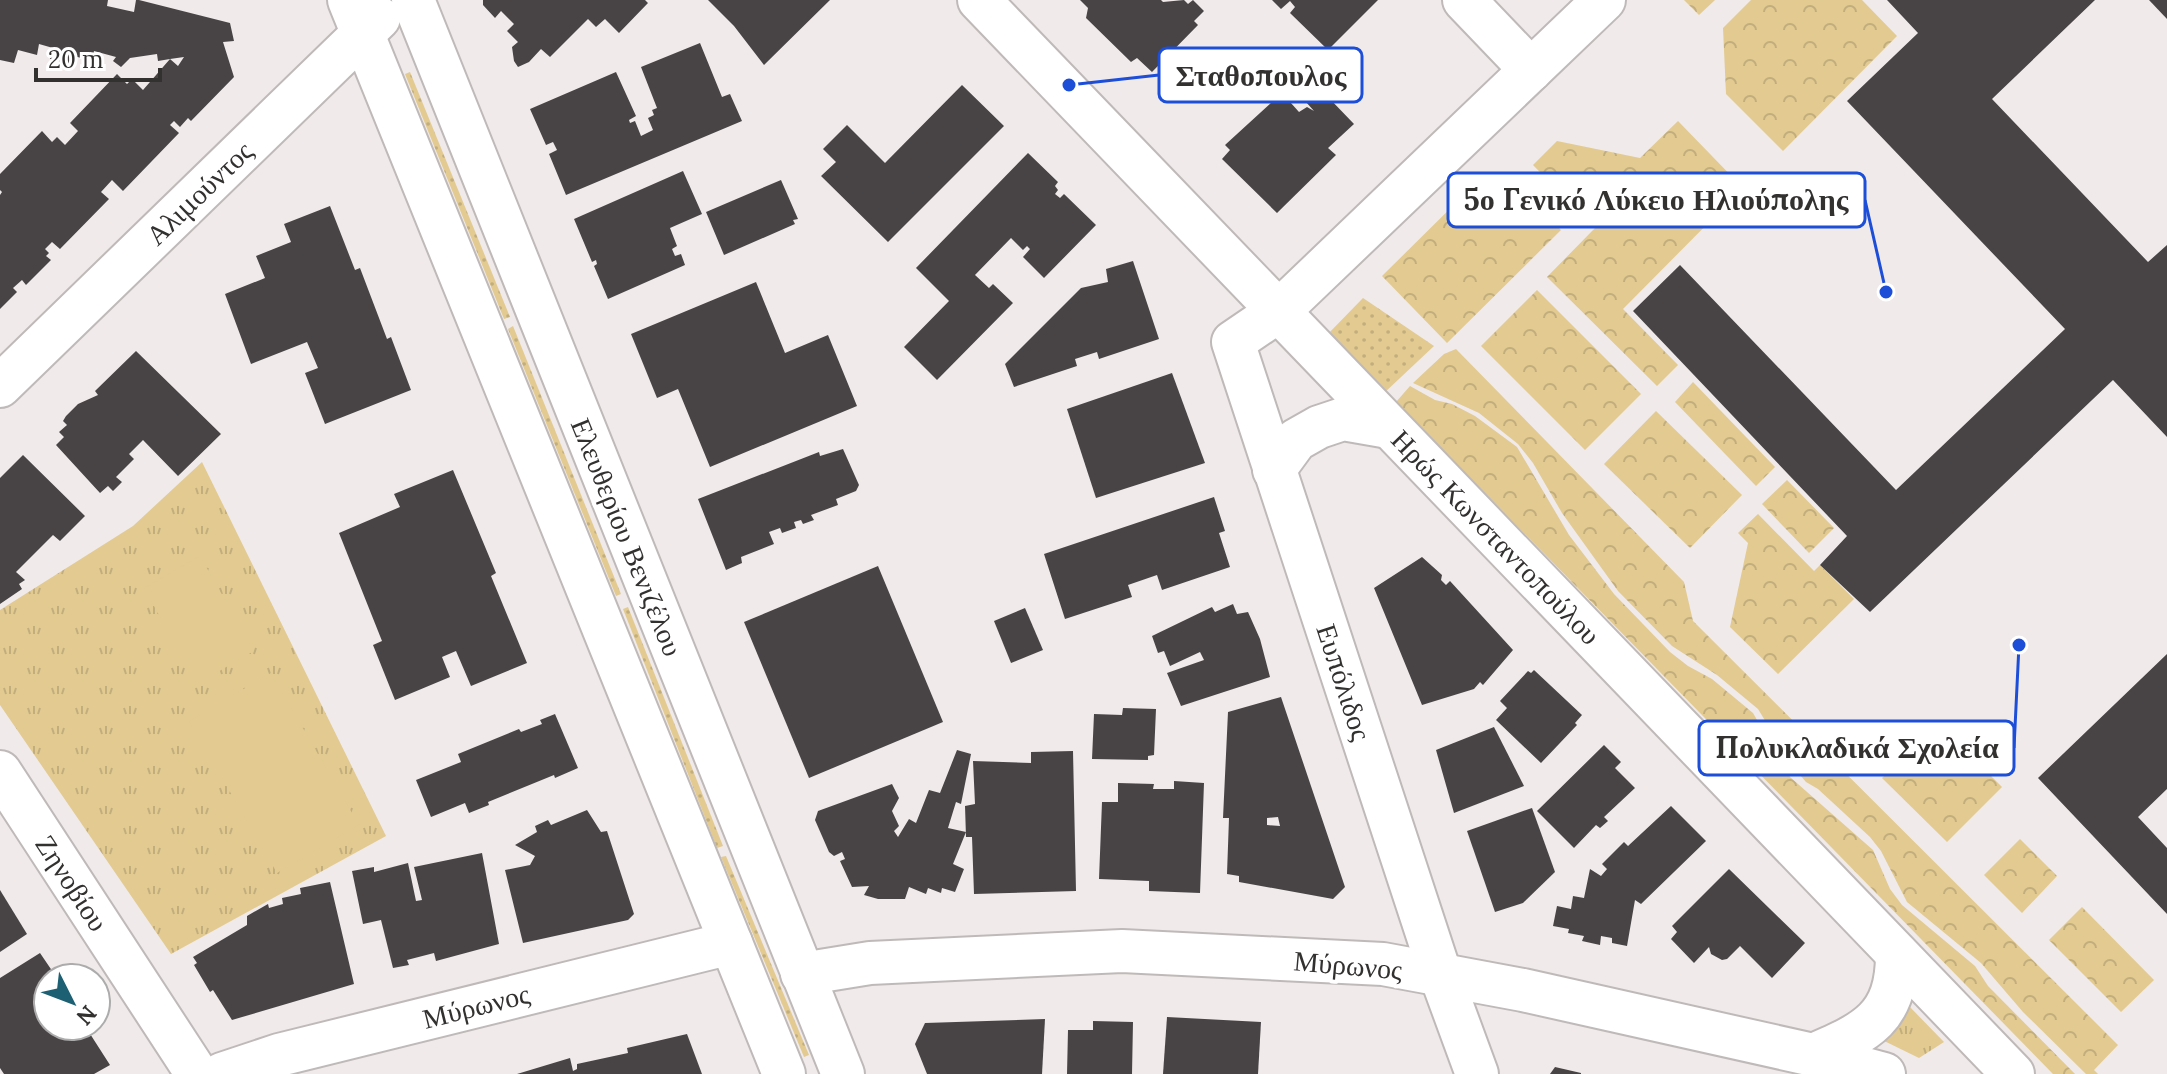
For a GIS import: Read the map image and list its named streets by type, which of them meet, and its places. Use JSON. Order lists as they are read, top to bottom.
{
  "streets": {
    "street": [
      "Αλιμούντος",
      "Ελευθερίου Βενιζέλου",
      "Ηρώς Κωνσταντοπούλου",
      "Ευπόλιδος",
      "Ζηνοβίου",
      "Μύρωνος"
    ]
  },
  "crossings": [
    ["Αλιμούντος", "Ελευθερίου Βενιζέλου"],
    ["Ελευθερίου Βενιζέλου", "Μύρωνος"],
    ["Ηρώς Κωνσταντοπούλου", "Ευπόλιδος"],
    ["Ευπόλιδος", "Μύρωνος"]
  ],
  "places": ["Σταθοπουλος", "5ο Γενικό Λύκειο Ηλιούπολης", "Πολυκλαδικά Σχολεία"],
  "scale_bar": "20 m",
  "north": "bottom right"
}
